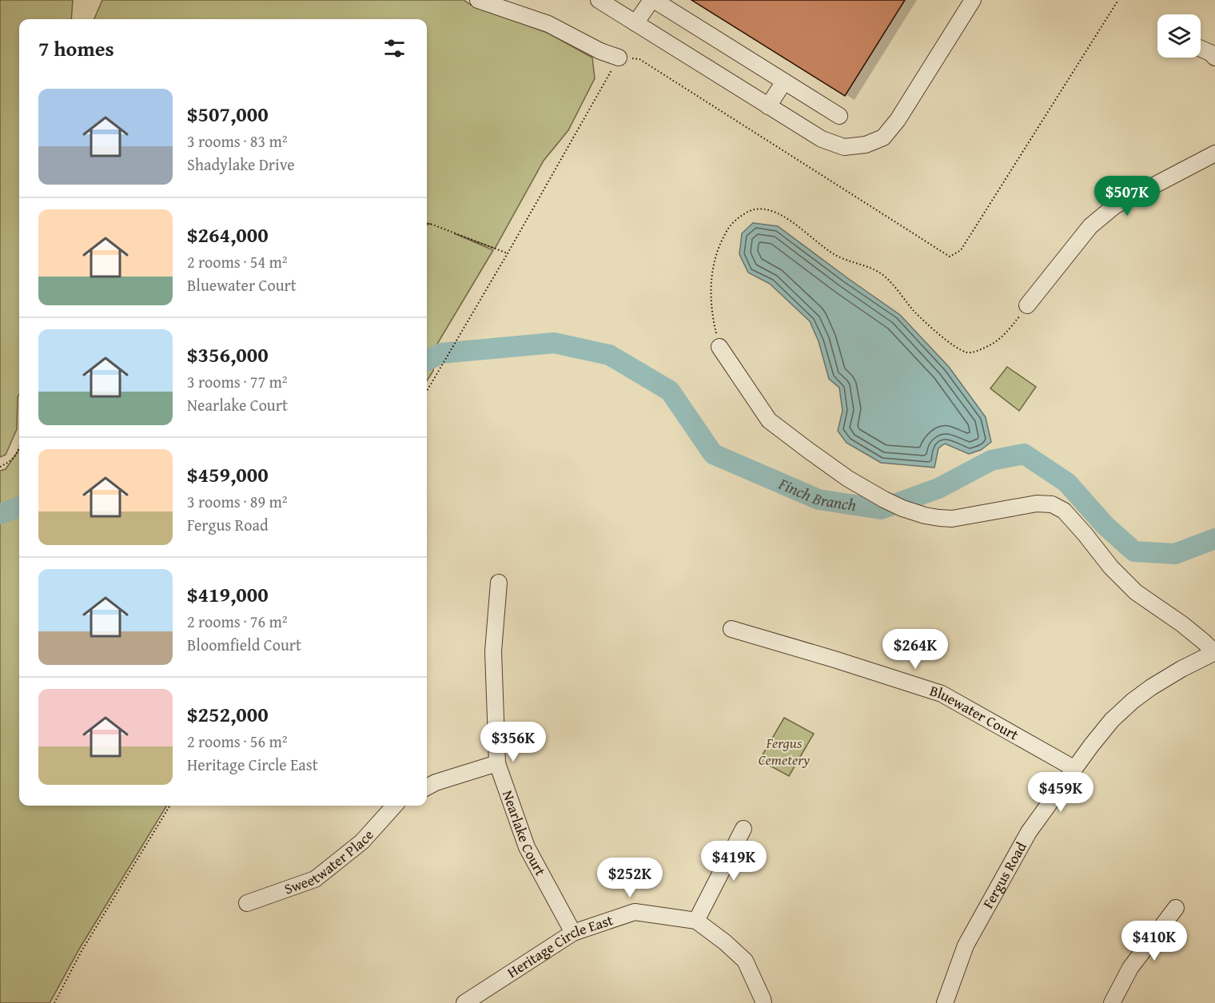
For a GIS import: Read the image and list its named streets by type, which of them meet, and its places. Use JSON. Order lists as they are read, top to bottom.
{
  "streets": {
    "street": [
      "Bluewater Court",
      "Nearlake Court",
      "Sweetwater Place",
      "Fergus Road",
      "Heritage Circle East"
    ]
  },
  "crossings": [
    ["Bluewater Court", "Fergus Road"],
    ["Nearlake Court", "Heritage Circle East"]
  ],
  "water": ["Finch Branch"],
  "parks": ["Fergus Cemetery"],
  "page": {
    "heading": "7 homes",
    "list": [
      {
        "name": "$507,000",
        "note": "3 rooms · 83 m² · Shadylake Drive"
      },
      {
        "name": "$264,000",
        "note": "2 rooms · 54 m² · Bluewater Court"
      },
      {
        "name": "$356,000",
        "note": "3 rooms · 77 m² · Nearlake Court"
      },
      {
        "name": "$459,000",
        "note": "3 rooms · 89 m² · Fergus Road"
      },
      {
        "name": "$419,000",
        "note": "2 rooms · 76 m² · Bloomfield Court"
      },
      {
        "name": "$252,000",
        "note": "2 rooms · 56 m² · Heritage Circle East"
      }
    ],
    "price": [
      "$507K",
      "$264K",
      "$356K",
      "$459K",
      "$419K",
      "$252K",
      "$410K"
    ]
  }
}
